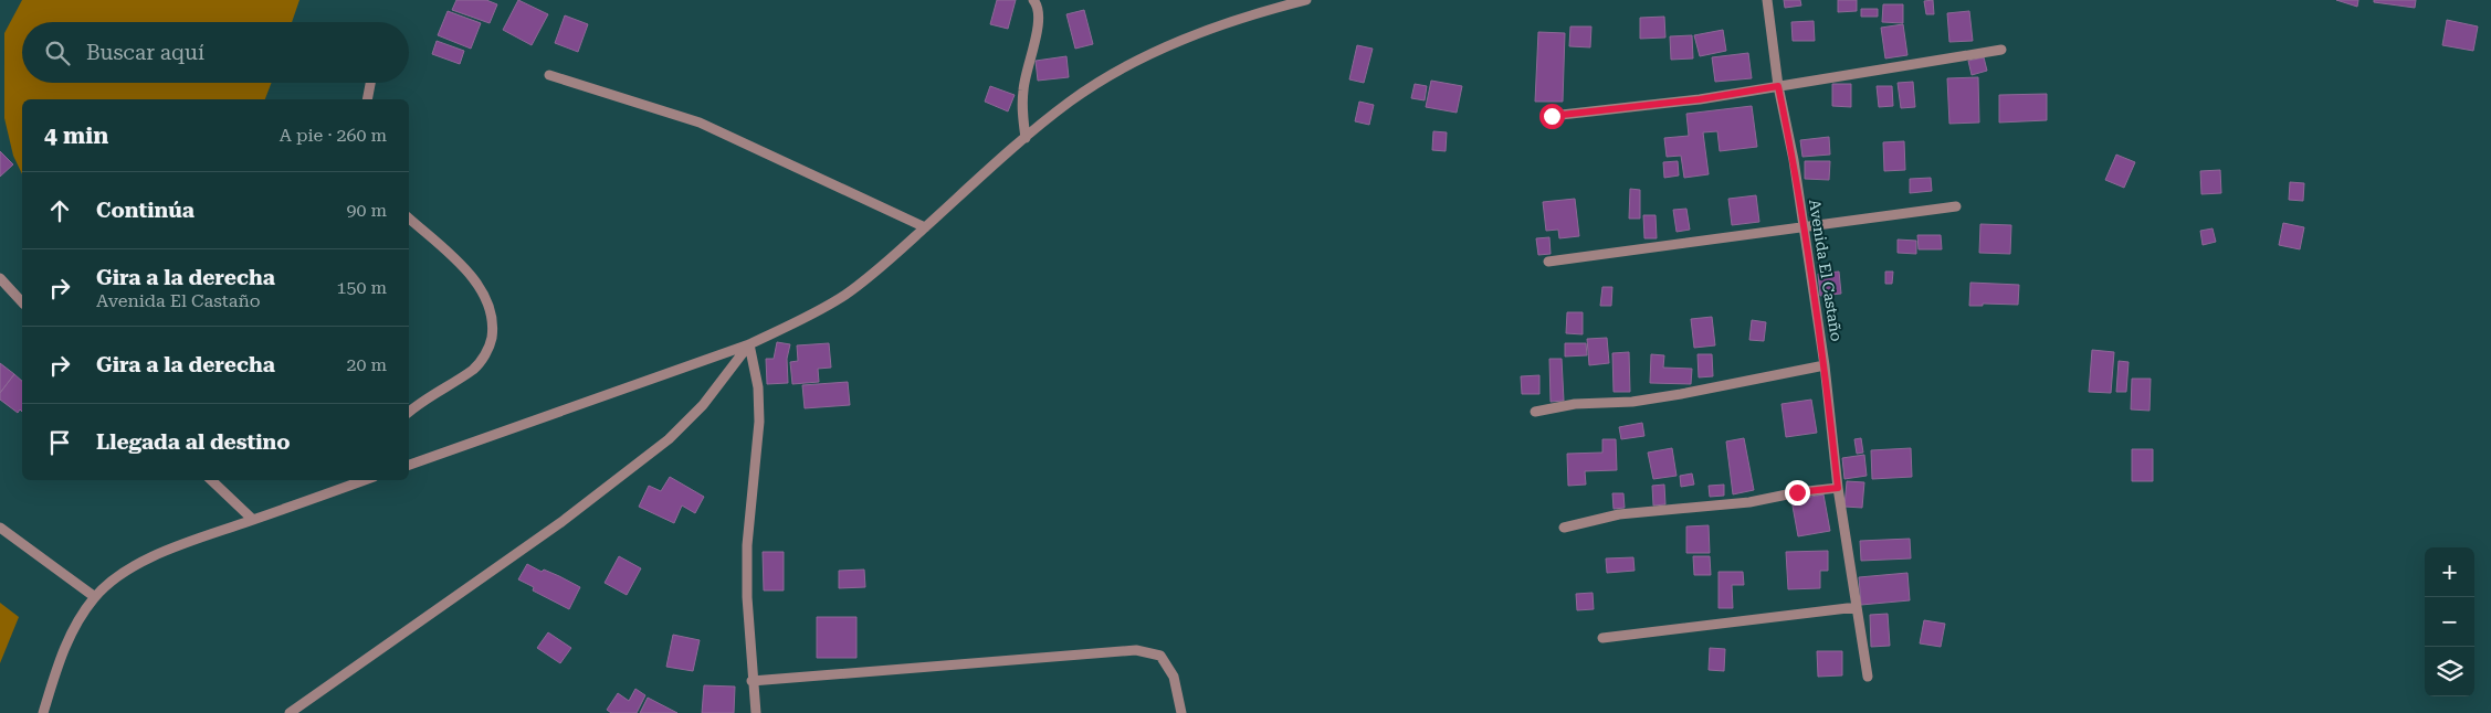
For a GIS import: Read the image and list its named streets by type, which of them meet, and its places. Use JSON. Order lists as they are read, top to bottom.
{
  "streets": {
    "street": ["Avenida El Castaño"]
  },
  "page": {
    "search": "Buscar aquí",
    "heading": ["4 min", "A pie · 260 m"],
    "list": [
      ["Continúa", "90 m"],
      ["Gira a la derecha", "Avenida El Castaño", "150 m"],
      ["Gira a la derecha", "20 m"],
      "Llegada al destino"
    ],
    "map_buttons": ["+", "−"]
  }
}
